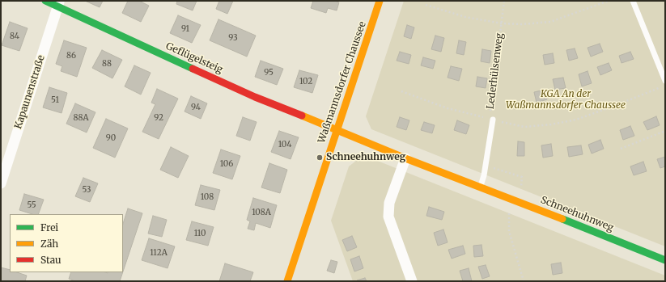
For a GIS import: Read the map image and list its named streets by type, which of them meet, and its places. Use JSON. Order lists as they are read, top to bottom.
{
  "streets": {
    "street": [
      "Geflügelsteig",
      "Waßmannsdorfer Chaussee",
      "Kapaunenstraße",
      "Schneehuhnweg"
    ],
    "lane": ["Lederhülsenweg"]
  },
  "crossings": [
    ["Geflügelsteig", "Waßmannsdorfer Chaussee"],
    ["Geflügelsteig", "Kapaunenstraße"],
    ["Geflügelsteig", "Schneehuhnweg"],
    ["Lederhülsenweg", "Schneehuhnweg"],
    ["Waßmannsdorfer Chaussee", "Schneehuhnweg"]
  ],
  "parks": ["KGA An der Waßmannsdorfer Chaussee"],
  "places": ["Schneehuhnweg"],
  "house_numbers": [
    "91",
    "84",
    "93",
    "86",
    "88",
    "95",
    "102",
    "51",
    "94",
    "88A",
    "92",
    "90",
    "104",
    "106",
    "53",
    "108",
    "55",
    "108A",
    "110",
    "112A"
  ],
  "legend": ["Frei", "Zäh", "Stau"]
}
